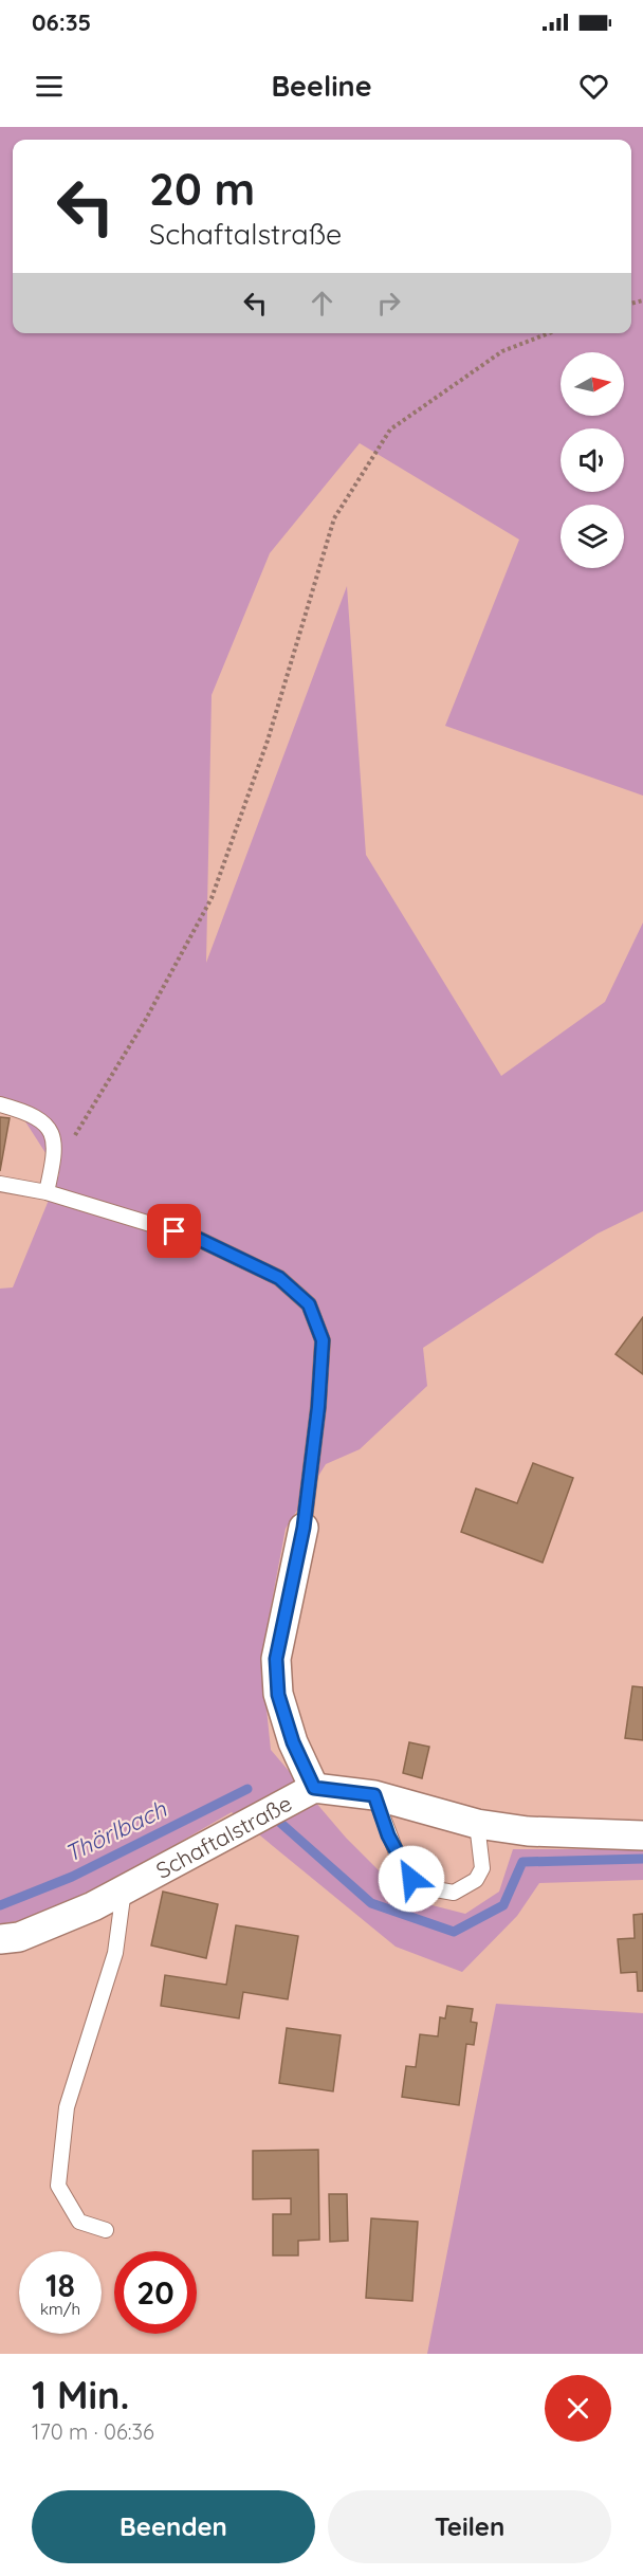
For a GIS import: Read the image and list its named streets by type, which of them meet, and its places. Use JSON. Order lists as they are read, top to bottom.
{
  "streets": {
    "street": ["Schaftalstraße"]
  },
  "water": ["Thörlbach"],
  "north": "right",
  "page": {
    "status": "06:35",
    "header": "Beeline",
    "turn": ["20 m", "Schaftalstraße"],
    "speed": "18 km/h",
    "limit": "20",
    "heading": ["1 Min.", "170 m · 06:36"],
    "buttons": ["Beenden", "Teilen"]
  }
}
